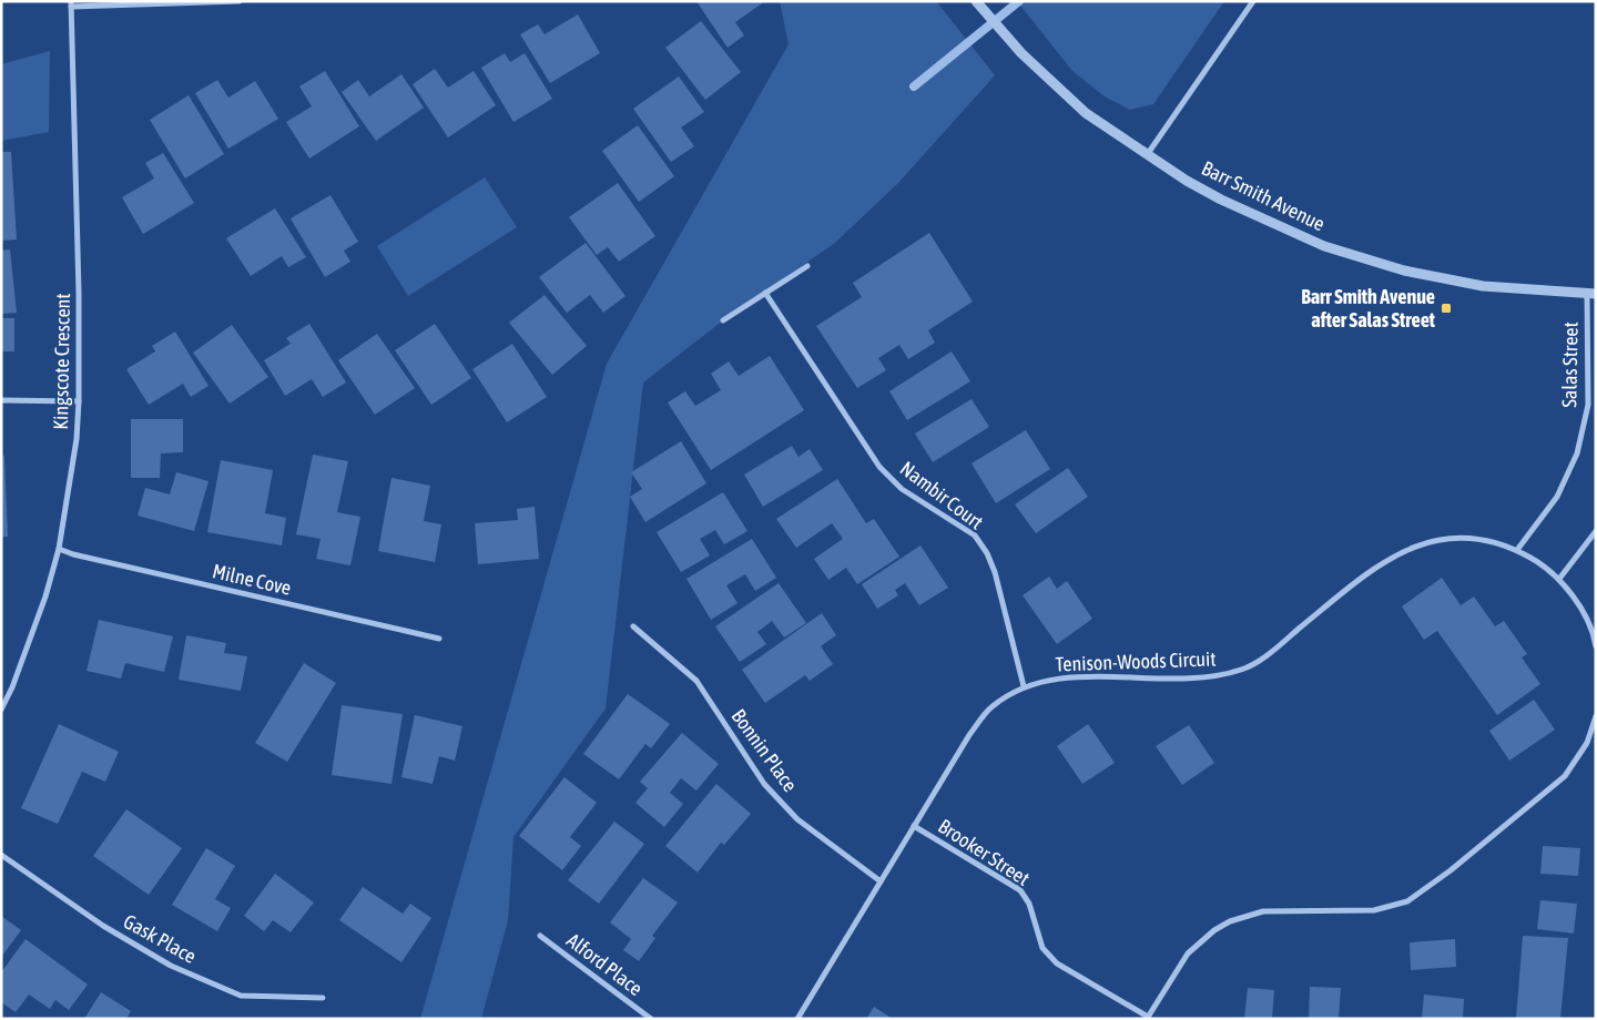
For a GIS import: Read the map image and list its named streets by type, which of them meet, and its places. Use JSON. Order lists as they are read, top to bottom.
{
  "streets": {
    "street": [
      "Barr Smith Avenue",
      "Kingscote Crescent",
      "Salas Street",
      "Nambir Court",
      "Milne Cove",
      "Tenison-Woods Circuit",
      "Bonnin Place",
      "Brooker Street",
      "Gask Place",
      "Alford Place"
    ]
  },
  "crossings": [
    ["Barr Smith Avenue", "Salas Street"],
    ["Kingscote Crescent", "Milne Cove"],
    ["Salas Street", "Tenison-Woods Circuit"],
    ["Nambir Court", "Tenison-Woods Circuit"],
    ["Tenison-Woods Circuit", "Bonnin Place"],
    ["Tenison-Woods Circuit", "Brooker Street"]
  ],
  "places": {
    "transit": ["Barr Smith Avenue after Salas Street"]
  }
}
